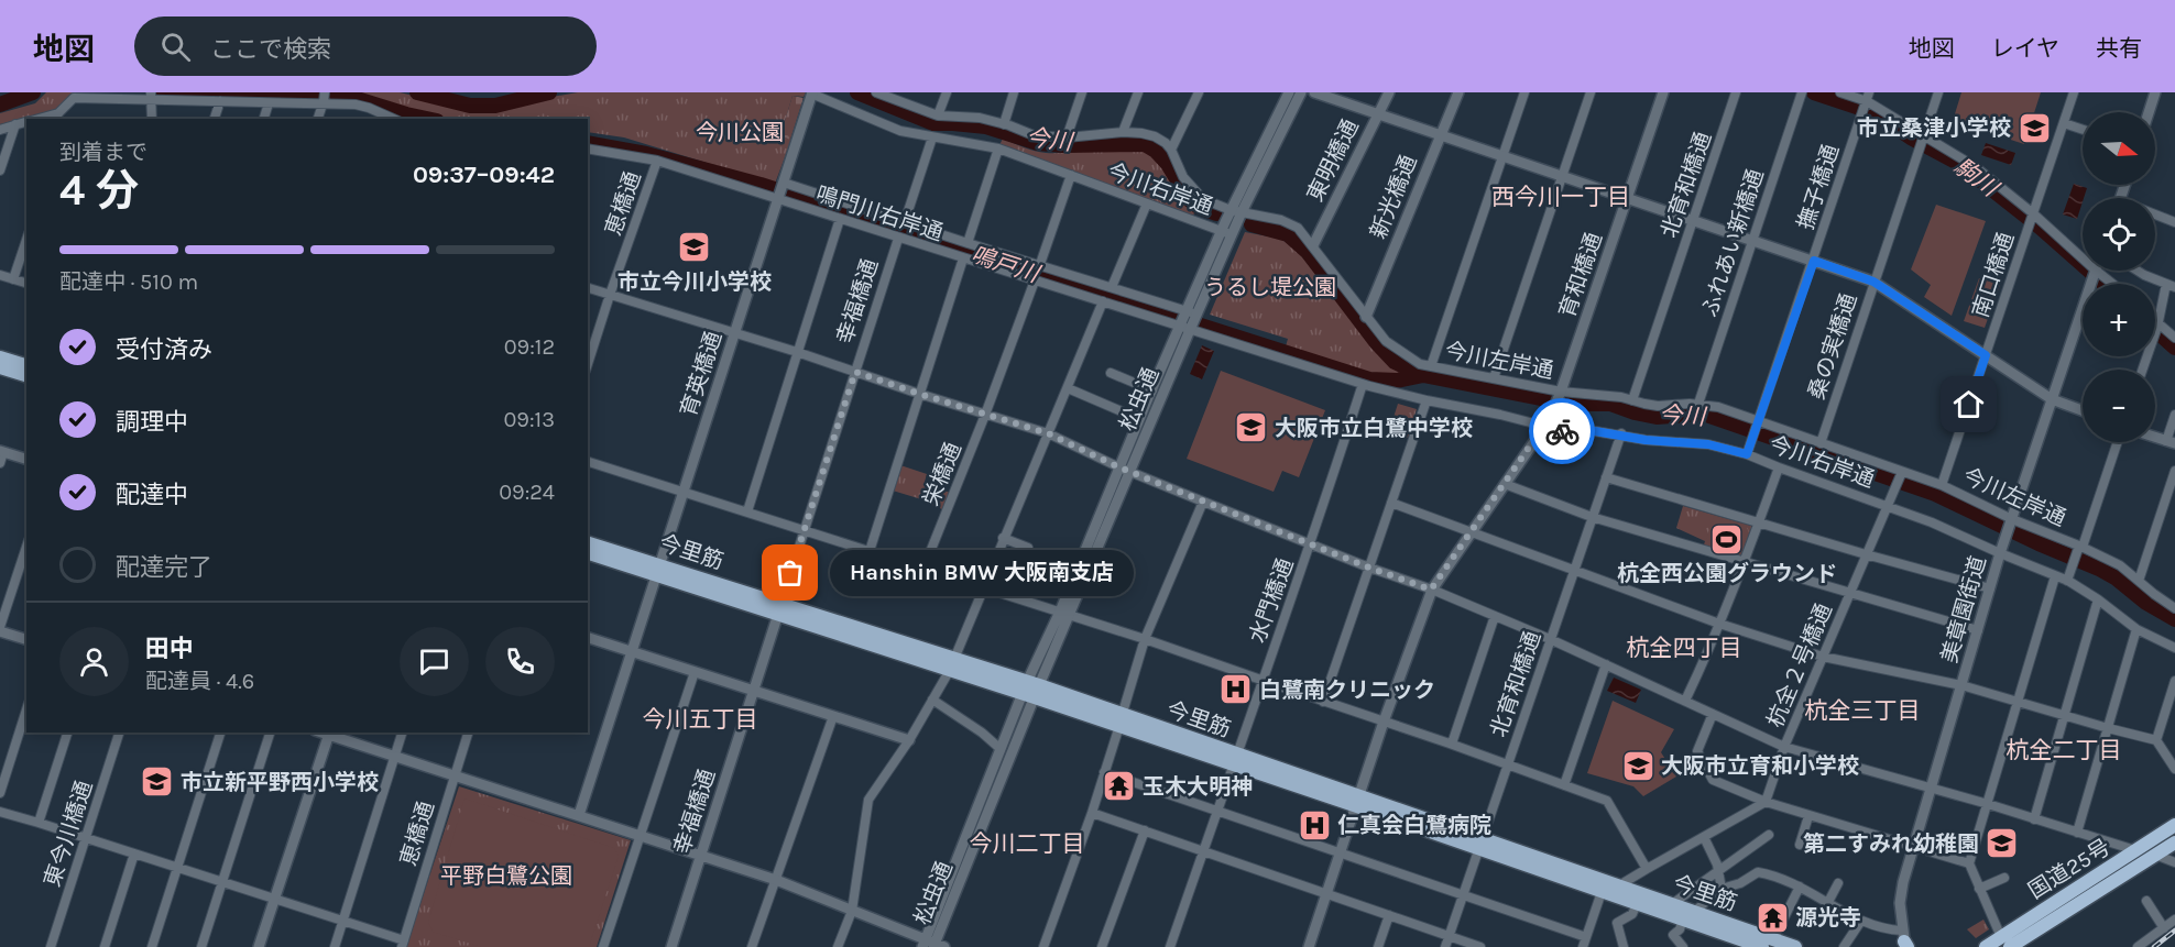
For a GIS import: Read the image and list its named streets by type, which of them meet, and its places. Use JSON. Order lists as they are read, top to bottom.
{
  "streets": {
    "highway": ["国道25号"],
    "main road": ["今里筋"],
    "street": [
      "東明橋通",
      "北育和橋通",
      "撫子橋通",
      "今川右岸通",
      "新光橋通",
      "恵橋通",
      "鳴門川右岸通",
      "ふれあい新橋通",
      "育和橋通",
      "南口橋通",
      "幸福橋通",
      "桑の実橋通",
      "今川左岸通",
      "育英橋通",
      "松虫通",
      "栄橋通",
      "水門橋通",
      "美章園街道",
      "杭全２号橋通",
      "東今川橋通"
    ]
  },
  "crossings": [
    ["東明橋通", "今川左岸通"],
    ["北育和橋通", "今川右岸通"],
    ["北育和橋通", "今川左岸通"],
    ["北育和橋通", "今里筋"],
    ["撫子橋通", "今川右岸通"],
    ["撫子橋通", "今川左岸通"],
    ["今川右岸通", "鳴門川右岸通"],
    ["今川右岸通", "育和橋通"],
    ["今川右岸通", "育英橋通"],
    ["今川右岸通", "松虫通"],
    ["今川右岸通", "美章園街道"],
    ["今川右岸通", "杭全２号橋通"],
    ["新光橋通", "今川左岸通"],
    ["恵橋通", "鳴門川右岸通"],
    ["鳴門川右岸通", "幸福橋通"],
    ["鳴門川右岸通", "育英橋通"],
    ["鳴門川右岸通", "松虫通"],
    ["鳴門川右岸通", "栄橋通"],
    ["鳴門川右岸通", "水門橋通"],
    ["ふれあい新橋通", "今川左岸通"],
    ["育和橋通", "今川左岸通"],
    ["南口橋通", "今川左岸通"],
    ["幸福橋通", "今里筋"],
    ["桑の実橋通", "今川左岸通"],
    ["今川左岸通", "松虫通"],
    ["今川左岸通", "美章園街道"],
    ["今川左岸通", "杭全２号橋通"],
    ["育英橋通", "今里筋"],
    ["松虫通", "今里筋"],
    ["今里筋", "水門橋通"]
  ],
  "districts": [
    "西今川一丁目",
    "杭全四丁目",
    "杭全三丁目",
    "今川五丁目",
    "杭全二丁目",
    "今川二丁目"
  ],
  "water": ["今川", "駒川", "鳴戸川"],
  "parks": ["今川公園", "うるし堤公園", "平野白鷺公園"],
  "places": {
    "school or university": [
      "市立桑津小学校",
      "市立今川小学校",
      "大阪市立白鷺中学校",
      "大阪市立育和小学校",
      "市立新平野西小学校",
      "第二すみれ幼稚園"
    ],
    "sports": ["杭全西公園グラウンド"],
    "other": ["Hanshin BMW 大阪南支店"],
    "hospital": ["白鷺南クリニック", "仁真会白鷺病院"],
    "temple": ["玉木大明神", "源光寺"]
  },
  "north": "right",
  "page": {
    "header": "地図",
    "search": "ここで検索",
    "nav": ["地図", "レイヤ", "共有"],
    "map_buttons": ["+", "−"],
    "heading": ["4 分", "到着まで", "09:37–09:42"],
    "panel": ["田中", "配達員 · 4.6"],
    "bar": "配達中 · 510 m",
    "list": [
      ["受付済み", "09:12"],
      ["調理中", "09:13"],
      ["配達中", "09:24"],
      "配達完了"
    ],
    "bubble": "Hanshin BMW 大阪南支店"
  }
}
